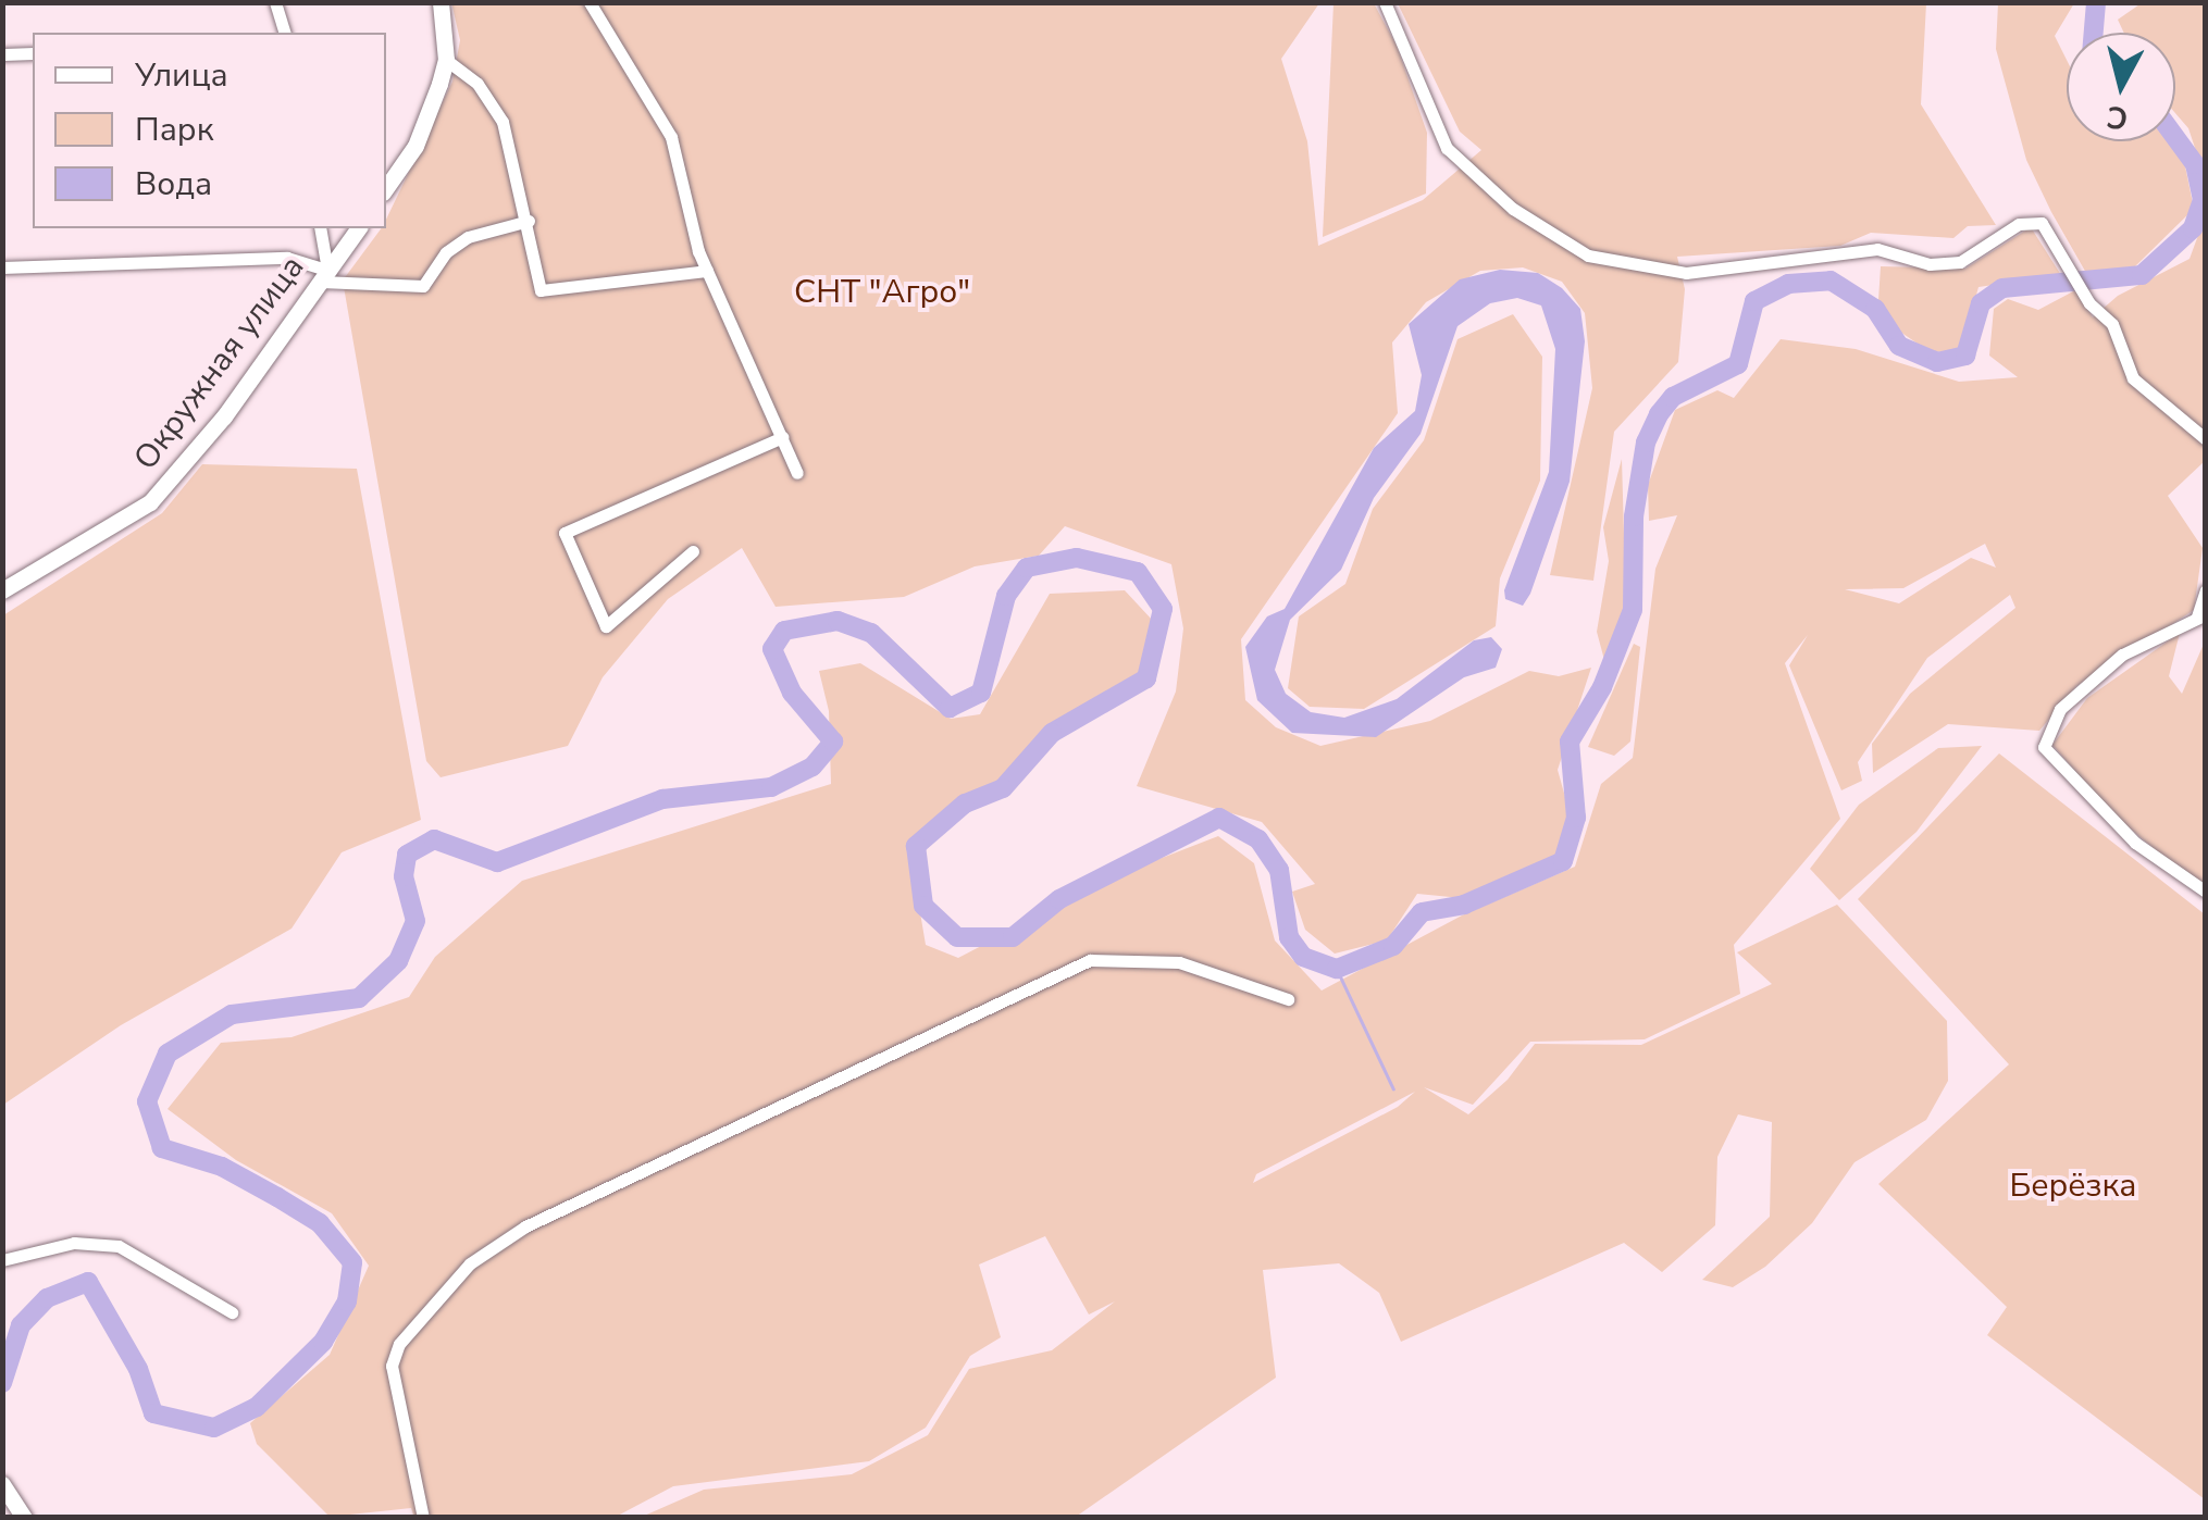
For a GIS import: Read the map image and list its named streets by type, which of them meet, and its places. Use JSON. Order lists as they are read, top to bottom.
{
  "streets": {
    "street": ["Окружная улица"]
  },
  "parks": ["СНТ \"Агро\"", "Берёзка"],
  "legend": ["Улица", "Парк", "Вода"],
  "north": "bottom"
}
